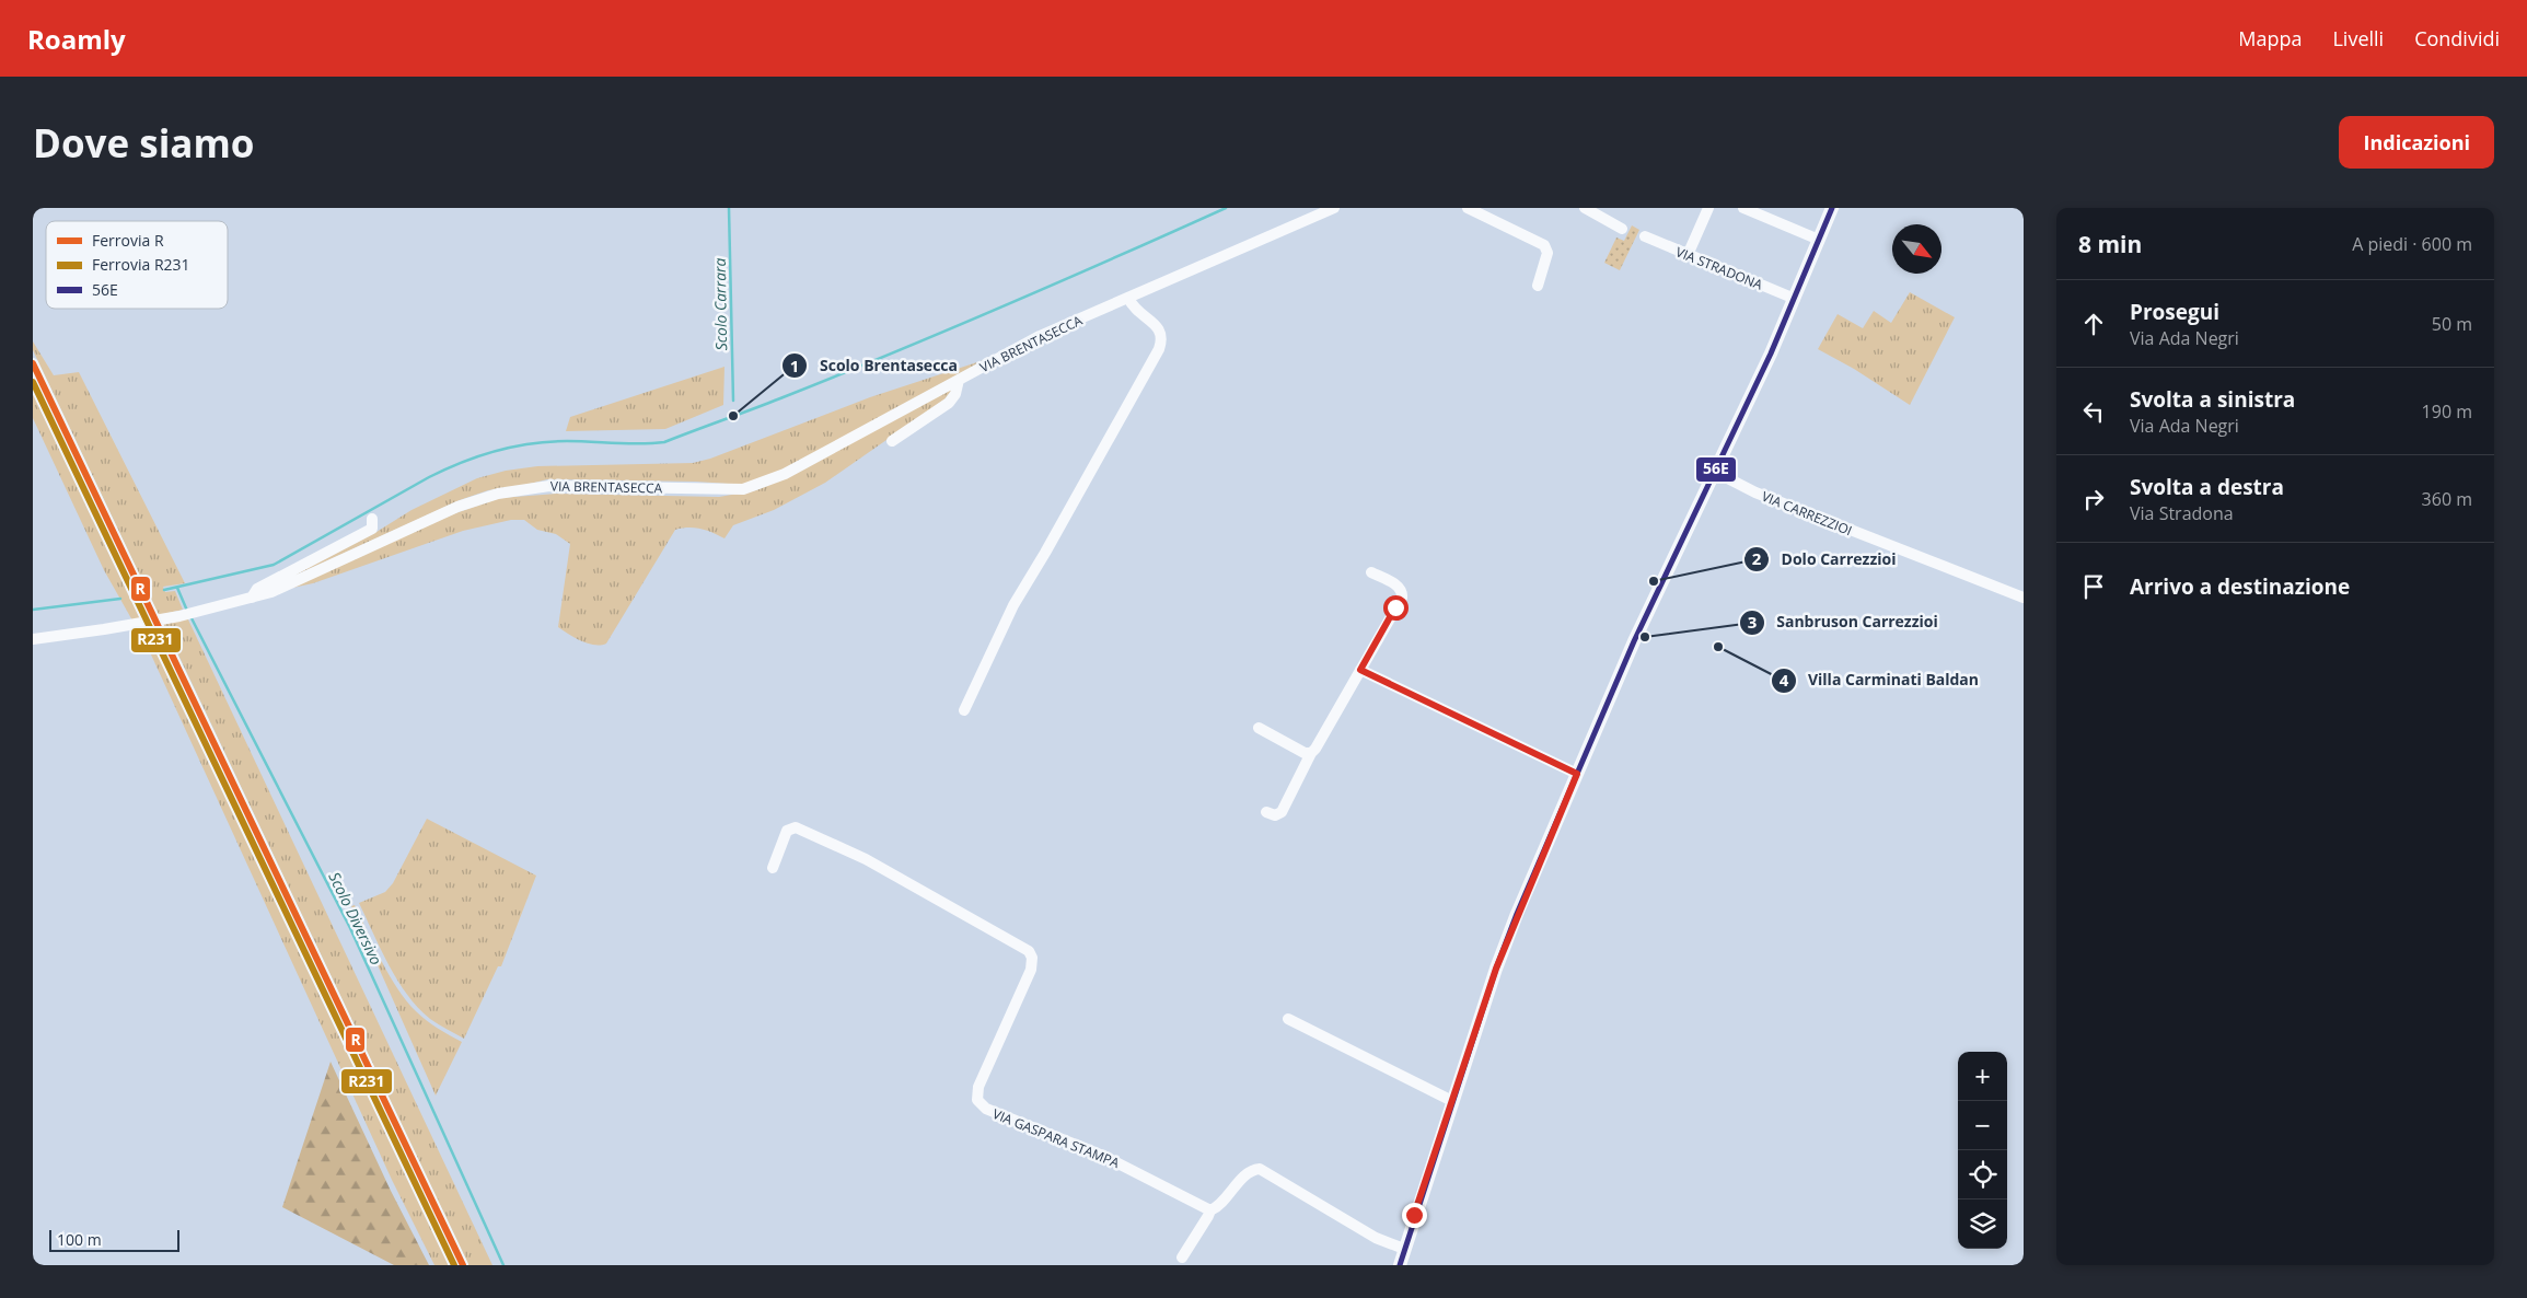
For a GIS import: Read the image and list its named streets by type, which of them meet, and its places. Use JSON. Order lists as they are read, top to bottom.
{
  "streets": {
    "street": [
      "VIA STRADONA",
      "VIA BRENTASECCA",
      "VIA CARREZZIOI",
      "VIA GASPARA STAMPA"
    ]
  },
  "water": ["Scolo Carrara", "Scolo Diversivo"],
  "places": [
    "Scolo Brentasecca",
    "Dolo Carrezzioi",
    "Sanbruson Carrezzioi",
    "Villa Carminati Baldan"
  ],
  "lines": ["transit line 56E", "rail line R", "rail line R231"],
  "legend": ["Ferrovia R", "Ferrovia R231", "56E"],
  "scale_bar": "100 m",
  "north": "bottom right",
  "page": {
    "header": "Roamly",
    "nav": ["Mappa", "Livelli", "Condividi"],
    "buttons": "Indicazioni",
    "title": "Dove siamo",
    "heading": ["8 min", "A piedi · 600 m"],
    "list": [
      ["Prosegui", "Via Ada Negri", "50 m"],
      ["Svolta a sinistra", "Via Ada Negri", "190 m"],
      ["Svolta a destra", "Via Stradona", "360 m"],
      "Arrivo a destinazione"
    ],
    "map_buttons": ["+", "−"],
    "scale": "100 m"
  }
}
